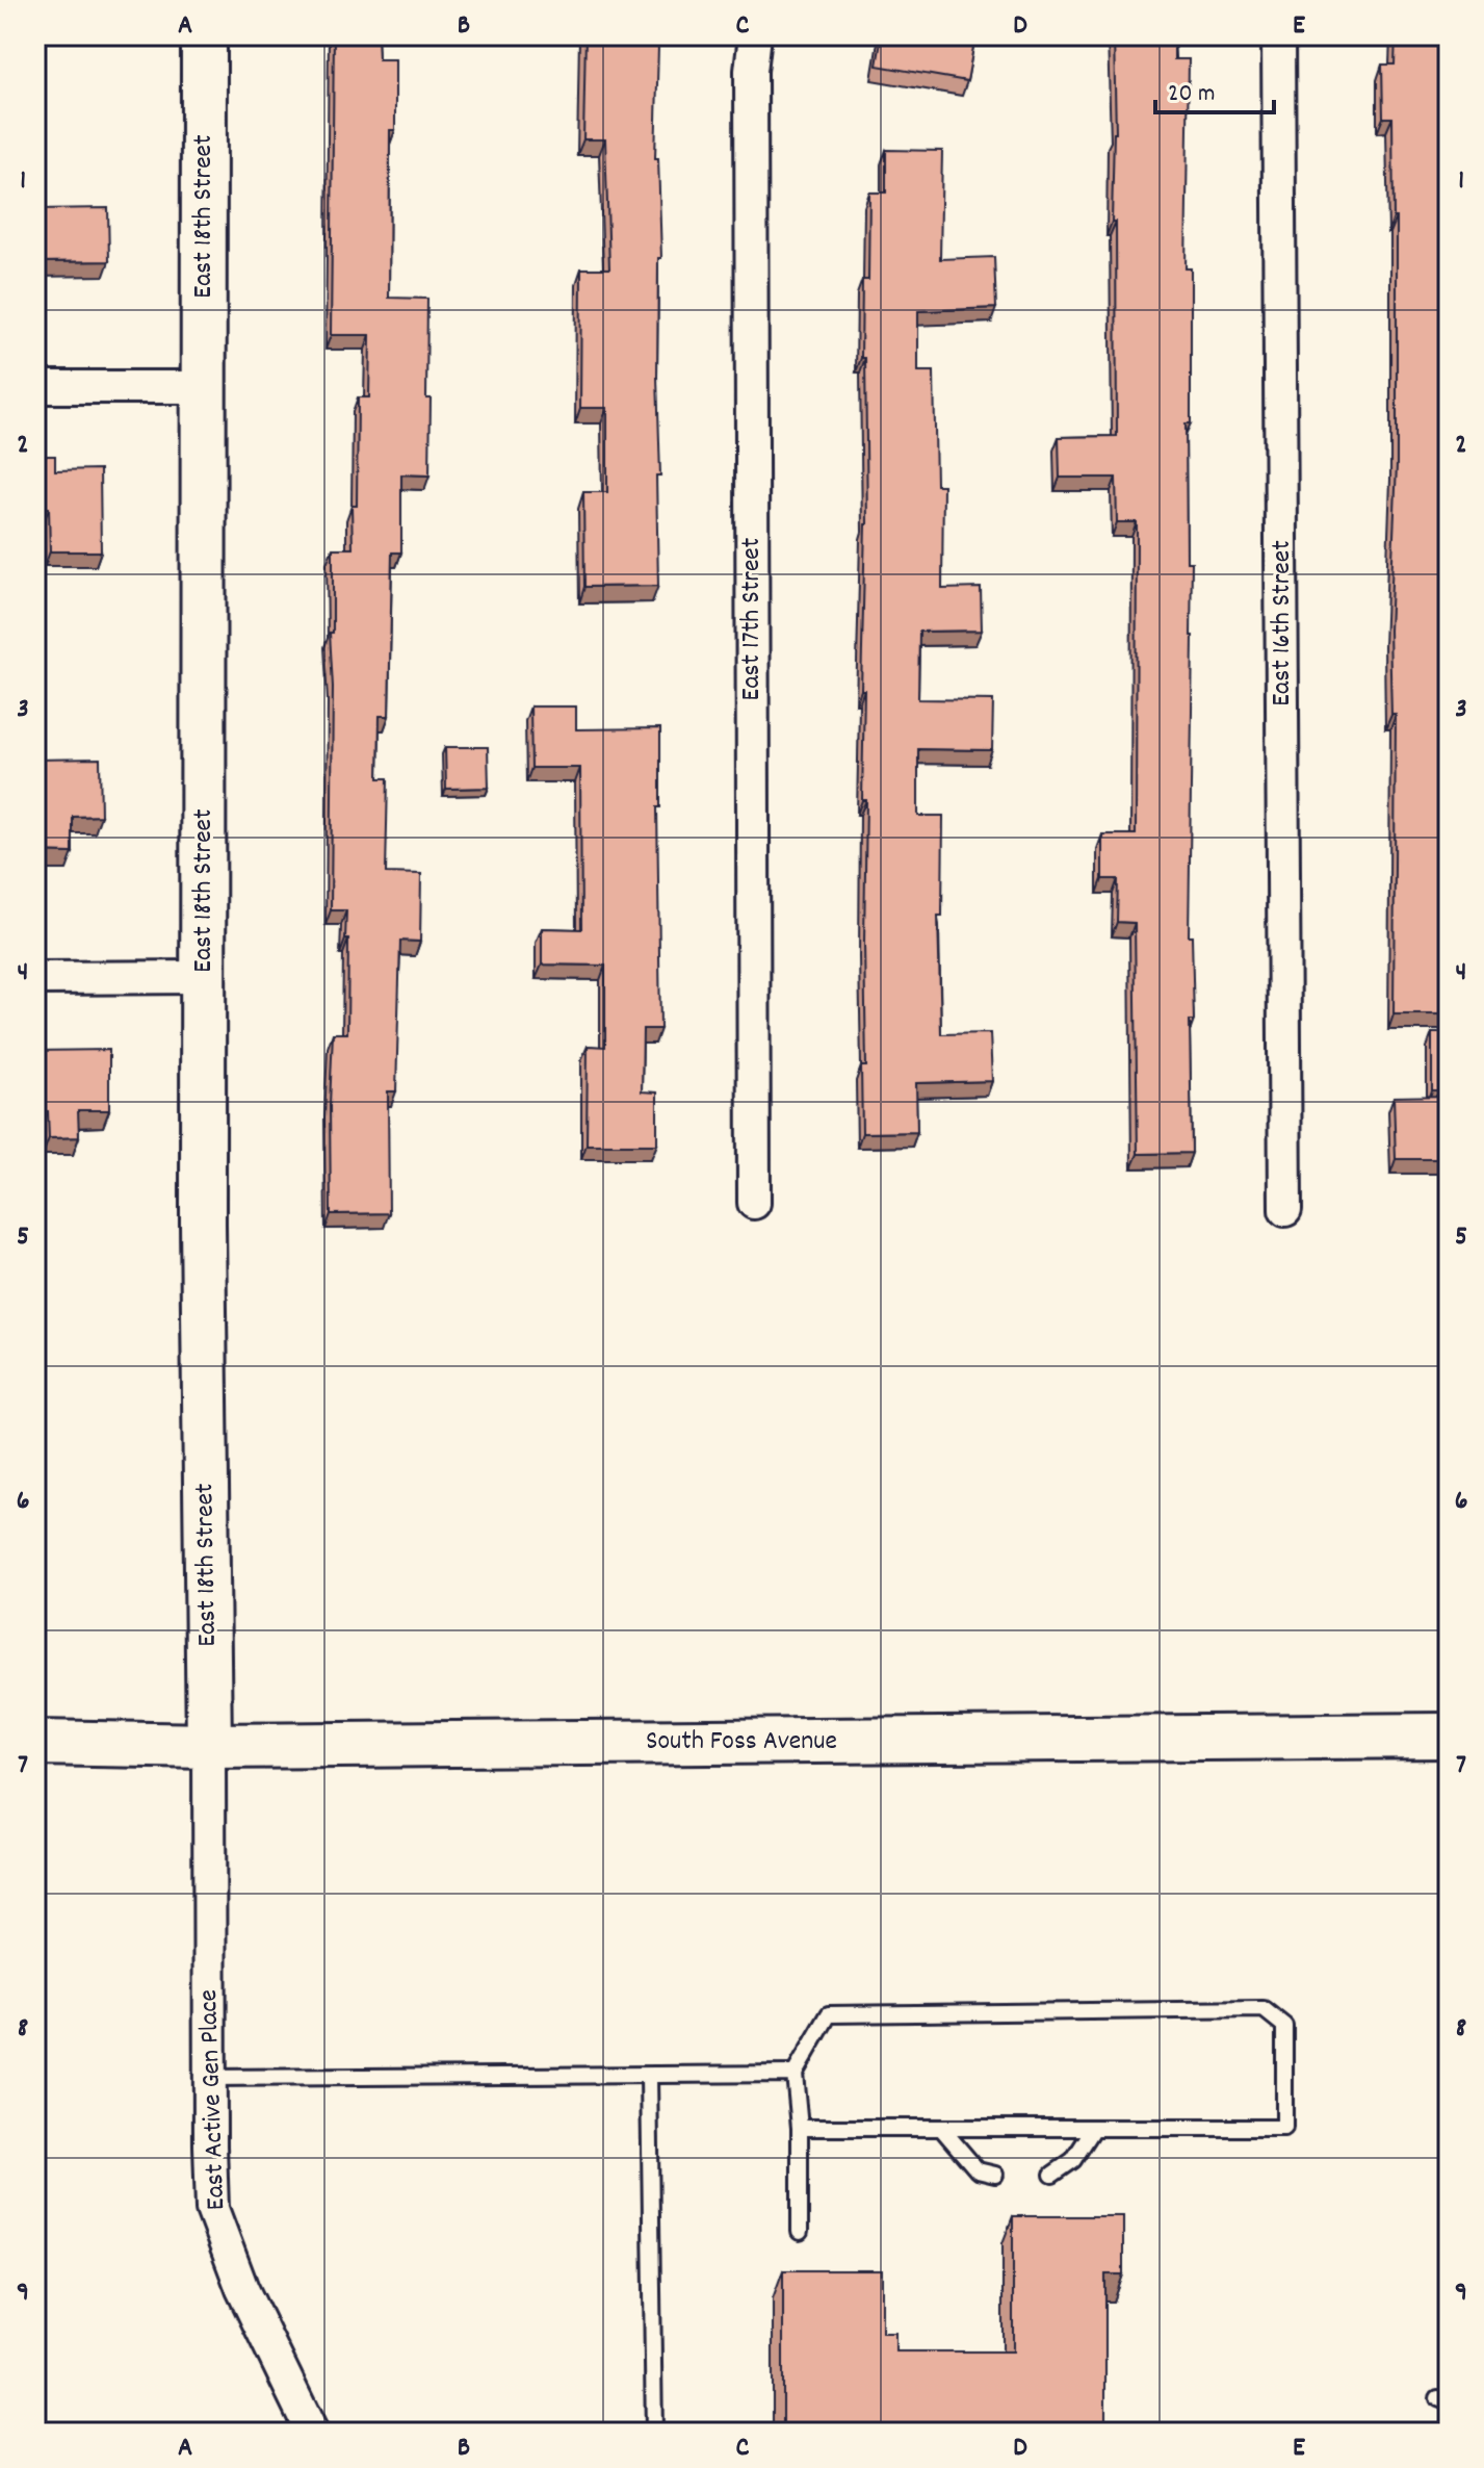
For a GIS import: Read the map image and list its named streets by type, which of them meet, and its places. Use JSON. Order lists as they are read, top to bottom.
{
  "streets": {
    "street": [
      "East 18th Street",
      "East 17th Street",
      "East 16th Street",
      "South Foss Avenue",
      "East Active Gen Place"
    ]
  },
  "crossings": [
    ["East 18th Street", "South Foss Avenue"],
    ["East 18th Street", "East Active Gen Place"],
    ["South Foss Avenue", "East Active Gen Place"]
  ],
  "scale_bar": "20 m",
  "grid": {
    "columns": [
      "A",
      "B",
      "C",
      "D",
      "E"
    ],
    "rows": [
      "1",
      "2",
      "3",
      "4",
      "5",
      "6",
      "7",
      "8",
      "9"
    ]
  }
}
